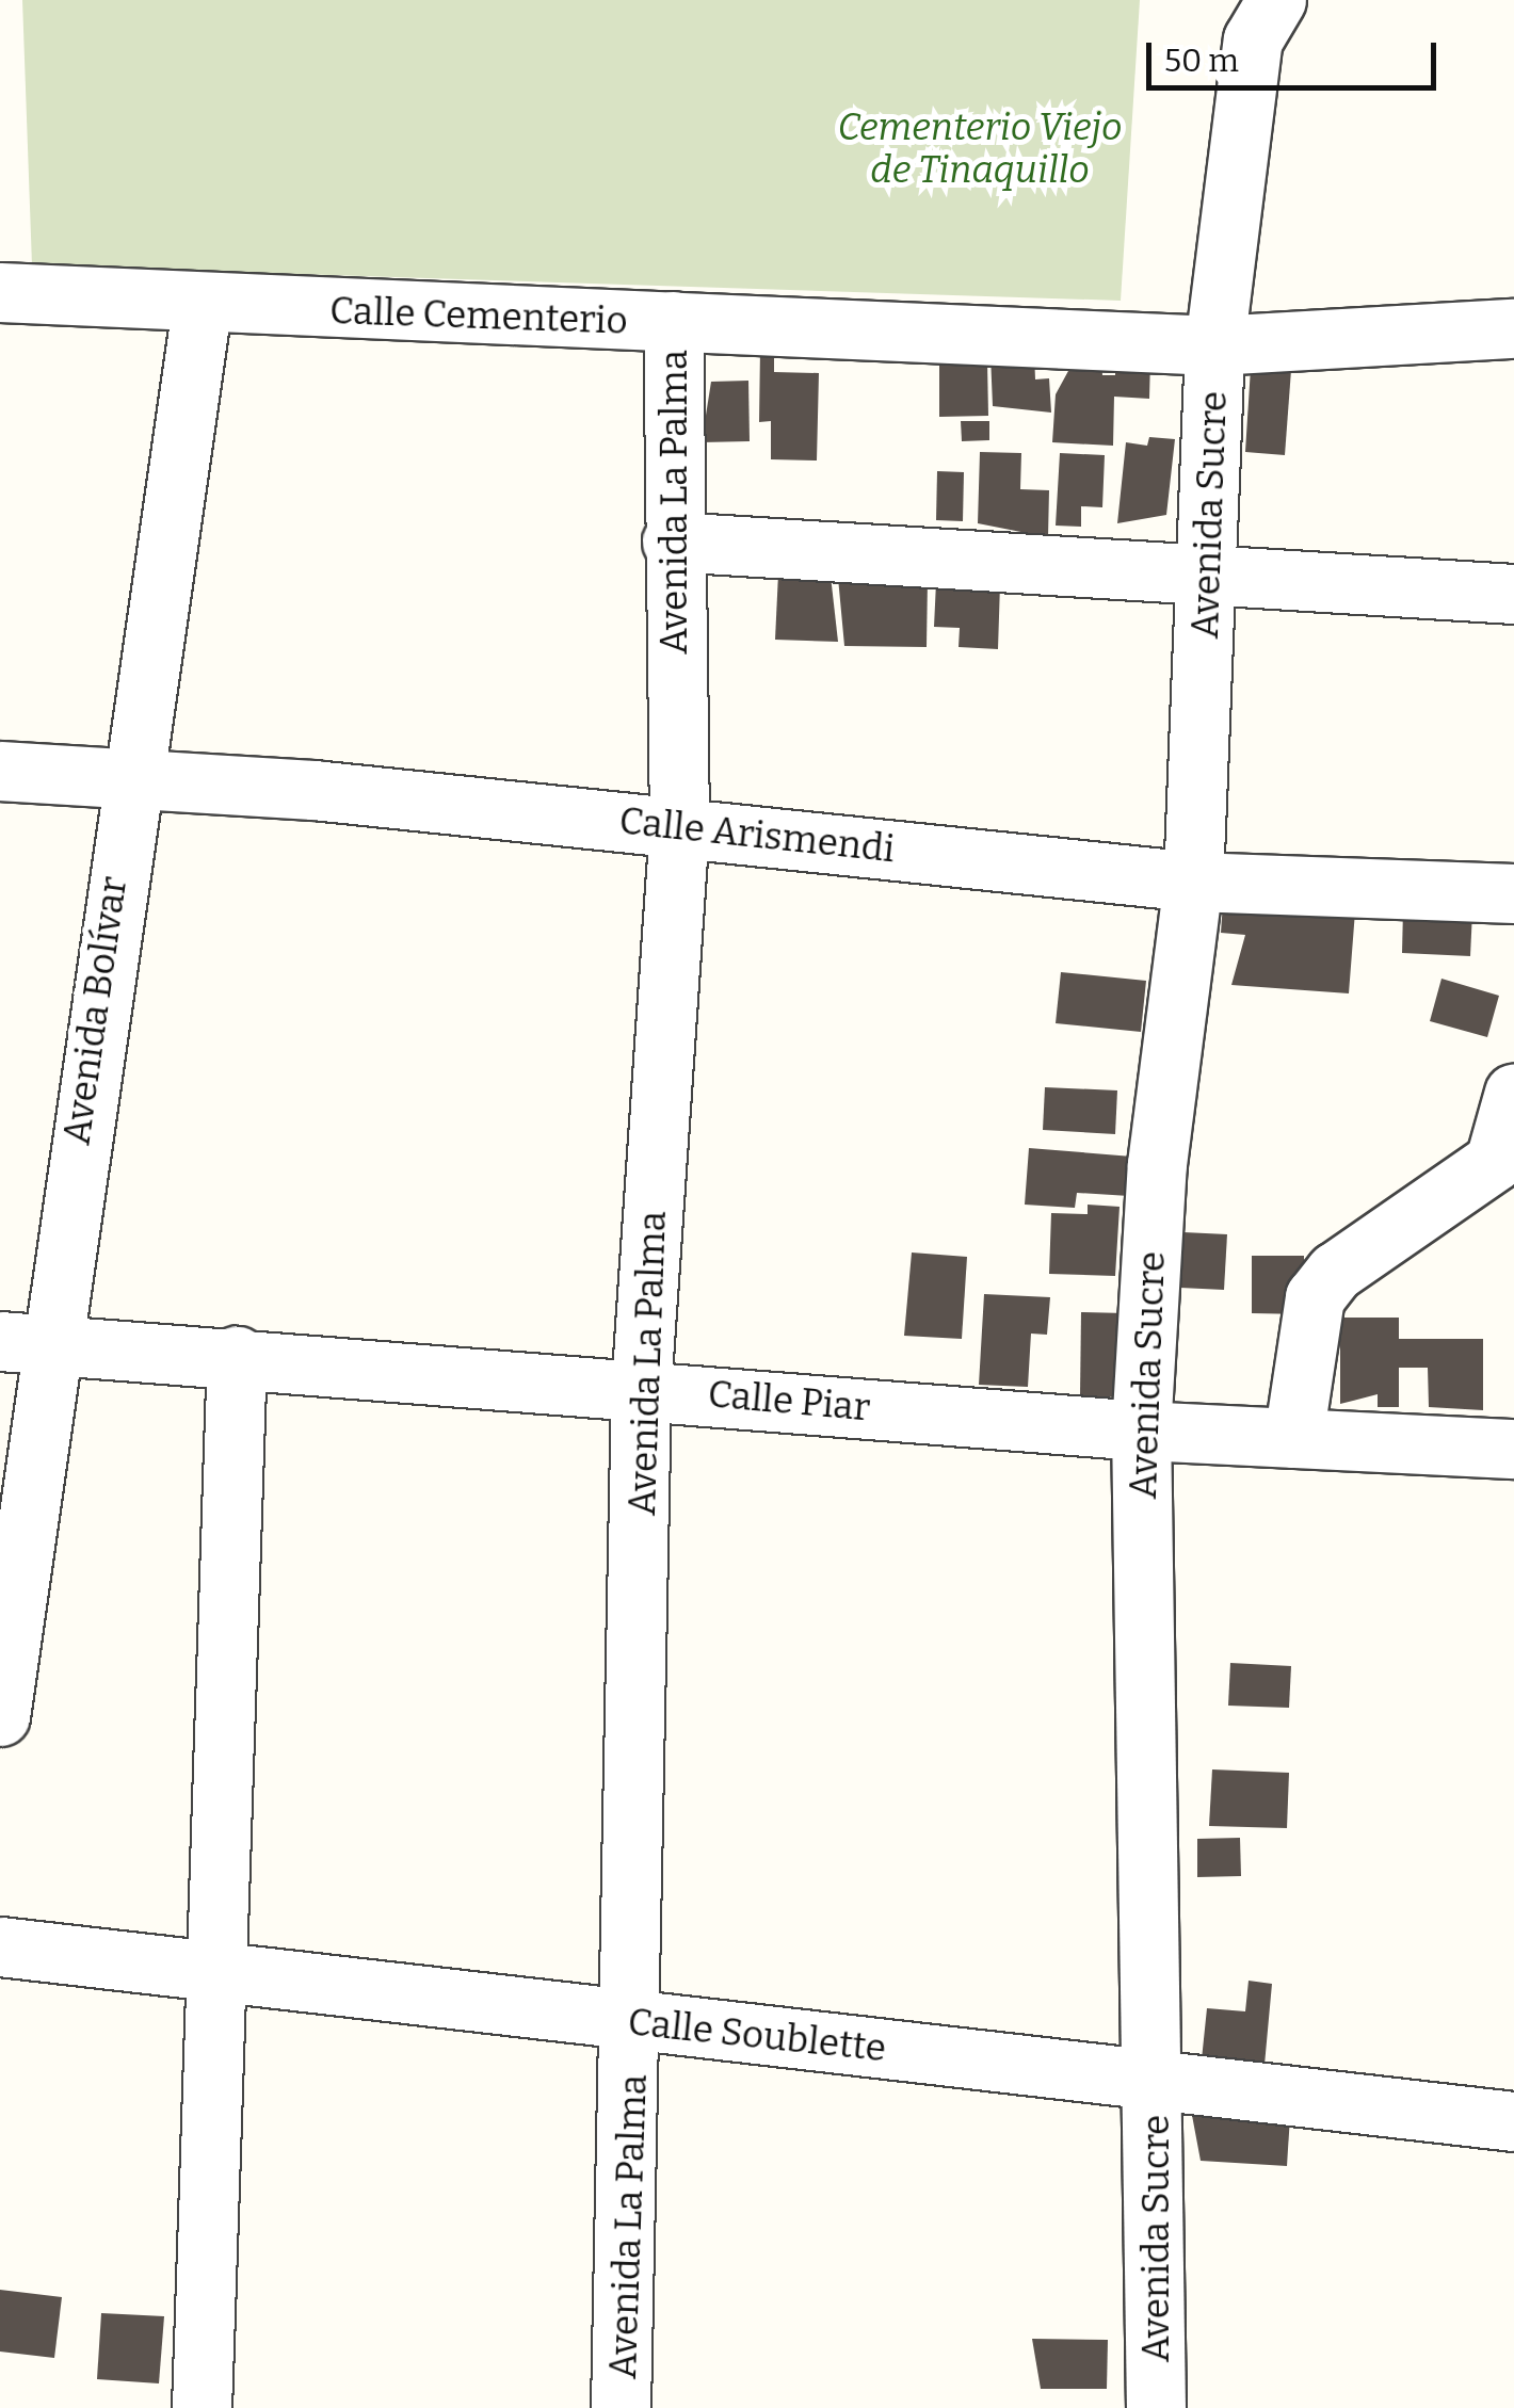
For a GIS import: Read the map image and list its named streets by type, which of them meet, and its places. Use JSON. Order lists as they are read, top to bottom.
{
  "streets": {
    "street": [
      "Calle Cementerio",
      "Avenida La Palma",
      "Avenida Sucre",
      "Calle Arismendi",
      "Avenida Bolívar",
      "Calle Piar",
      "Calle Soublette"
    ]
  },
  "crossings": [
    ["Calle Cementerio", "Avenida La Palma"],
    ["Calle Cementerio", "Avenida Sucre"],
    ["Calle Cementerio", "Avenida Bolívar"],
    ["Avenida La Palma", "Calle Arismendi"],
    ["Avenida La Palma", "Calle Piar"],
    ["Avenida La Palma", "Calle Soublette"],
    ["Avenida Sucre", "Calle Arismendi"],
    ["Avenida Sucre", "Calle Piar"],
    ["Avenida Sucre", "Calle Soublette"],
    ["Calle Arismendi", "Avenida Bolívar"],
    ["Avenida Bolívar", "Calle Piar"]
  ],
  "parks": ["Cementerio Viejo de Tinaquillo"],
  "scale_bar": "50 m"
}
